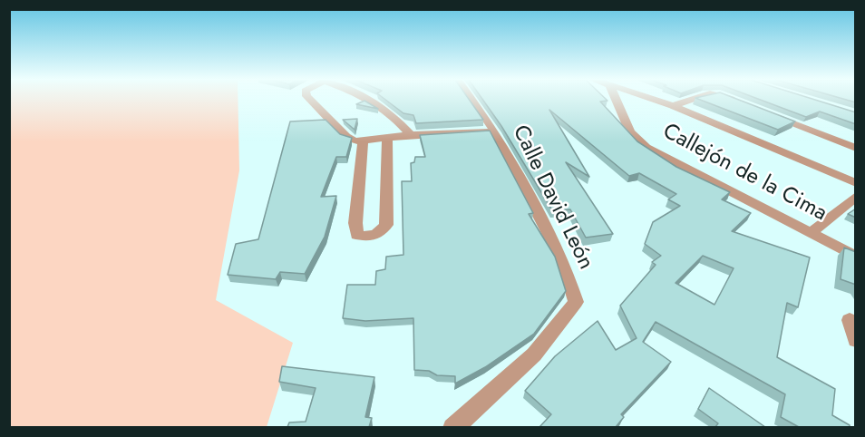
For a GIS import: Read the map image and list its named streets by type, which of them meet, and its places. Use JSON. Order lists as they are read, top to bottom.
{
  "streets": {
    "street": ["Callejón de la Cima", "Calle David León"]
  }
}
